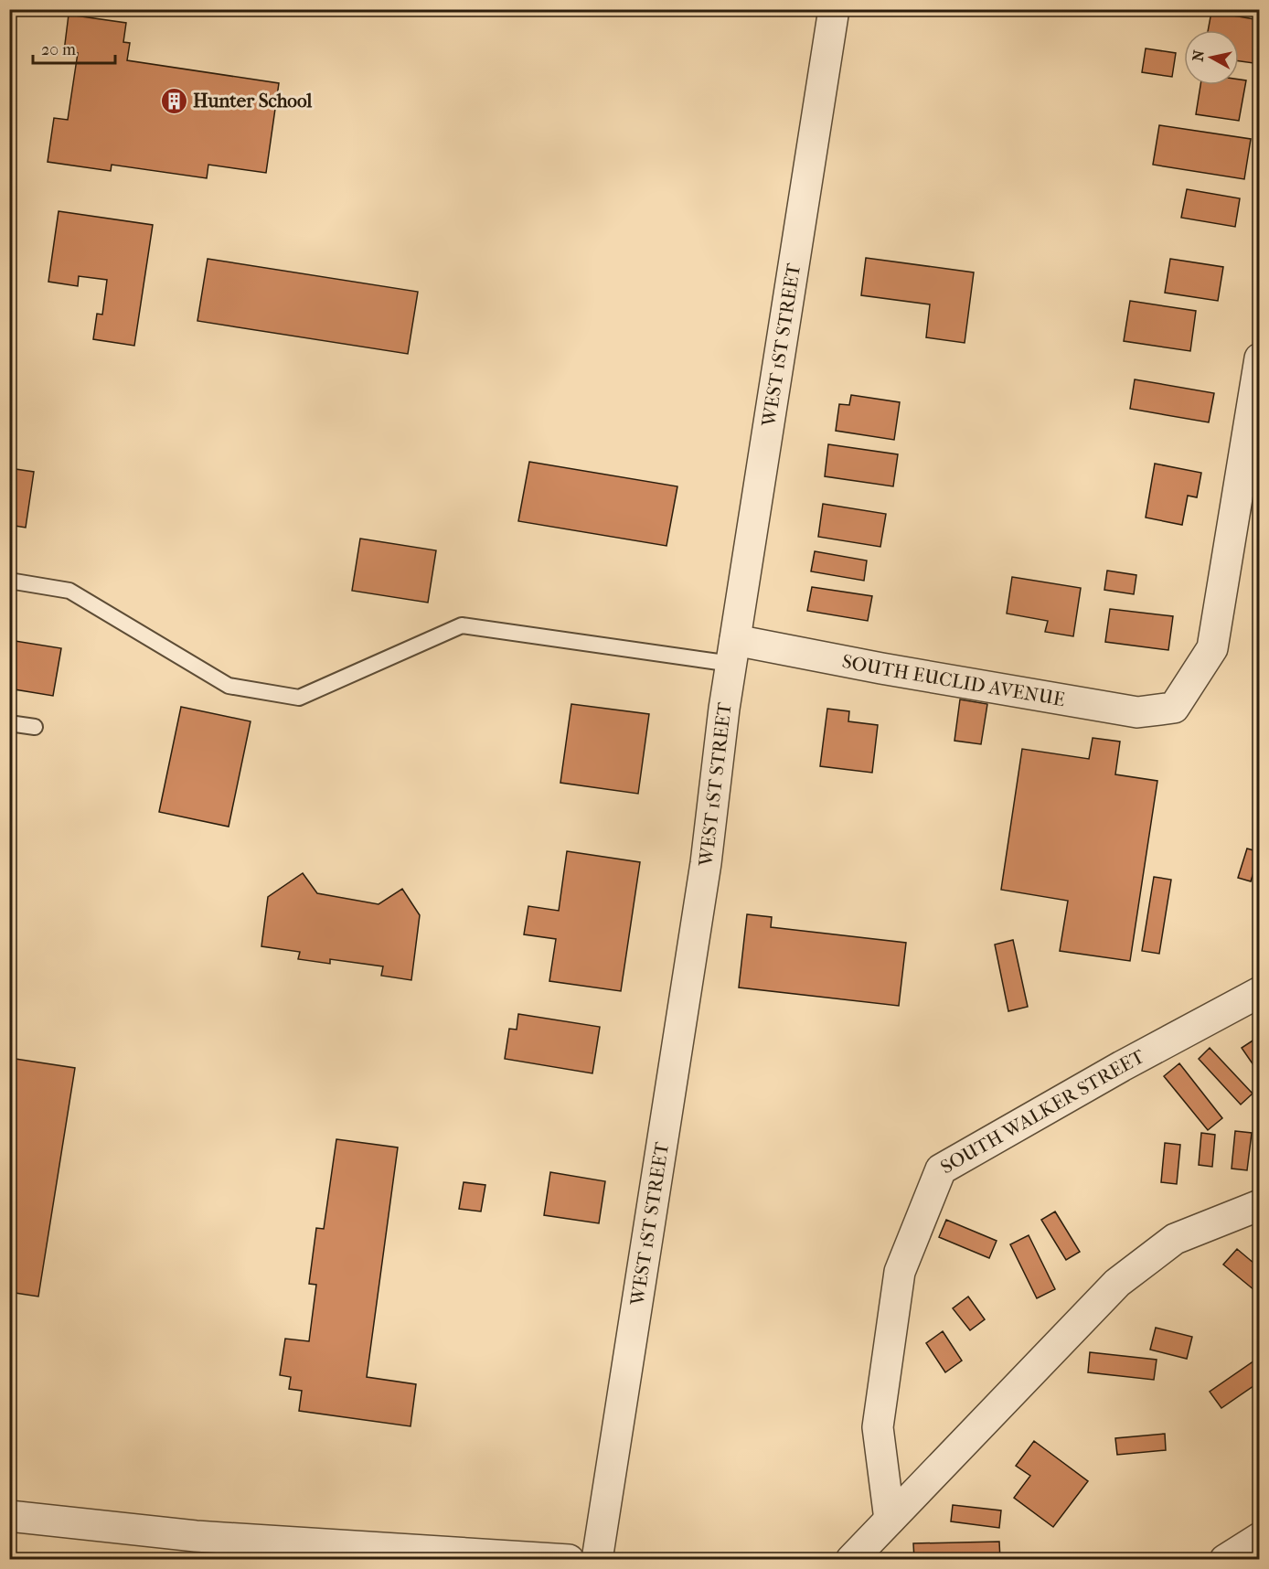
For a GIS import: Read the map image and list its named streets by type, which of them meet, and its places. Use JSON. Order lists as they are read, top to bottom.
{
  "streets": {
    "street": ["WEST 1ST STREET", "SOUTH EUCLID AVENUE", "SOUTH WALKER STREET"]
  },
  "crossings": [
    ["WEST 1ST STREET", "SOUTH EUCLID AVENUE"]
  ],
  "places": {
    "building": ["Hunter School"]
  },
  "scale_bar": "20 m",
  "north": "left"
}
